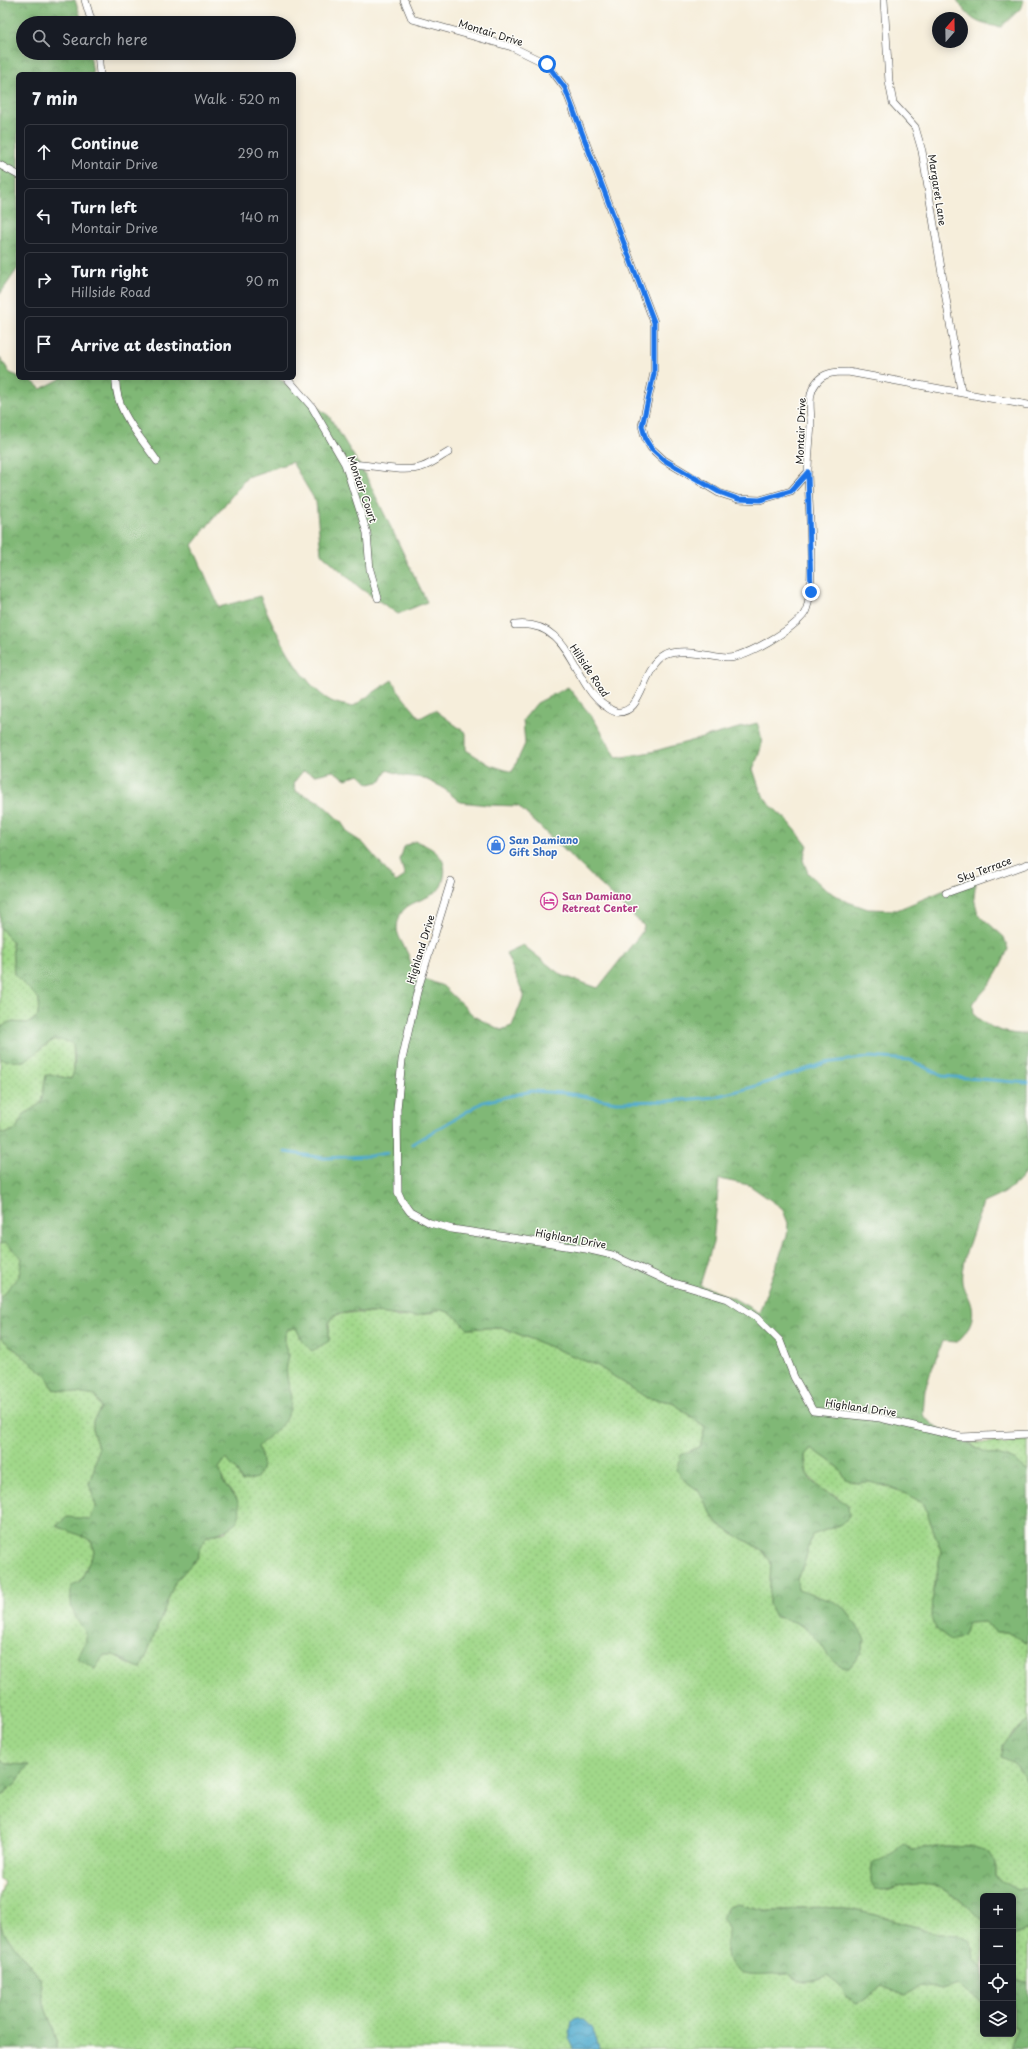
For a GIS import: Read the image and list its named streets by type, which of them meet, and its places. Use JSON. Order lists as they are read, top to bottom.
{
  "streets": {
    "street": [
      "Montair Drive",
      "Margaret Lane",
      "Montair Court",
      "Hillside Road",
      "Sky Terrace",
      "Highland Drive"
    ]
  },
  "crossings": [
    ["Montair Drive", "Margaret Lane"],
    ["Montair Drive", "Hillside Road"]
  ],
  "places": {
    "shop": ["San Damiano Gift Shop"],
    "hotel": ["San Damiano Retreat Center"]
  },
  "north": "top",
  "page": {
    "search": "Search here",
    "heading": ["7 min", "Walk · 520 m"],
    "list": [
      ["Continue", "Montair Drive", "290 m"],
      ["Turn left", "Montair Drive", "140 m"],
      ["Turn right", "Hillside Road", "90 m"],
      "Arrive at destination"
    ],
    "map_buttons": ["+", "−"]
  }
}
